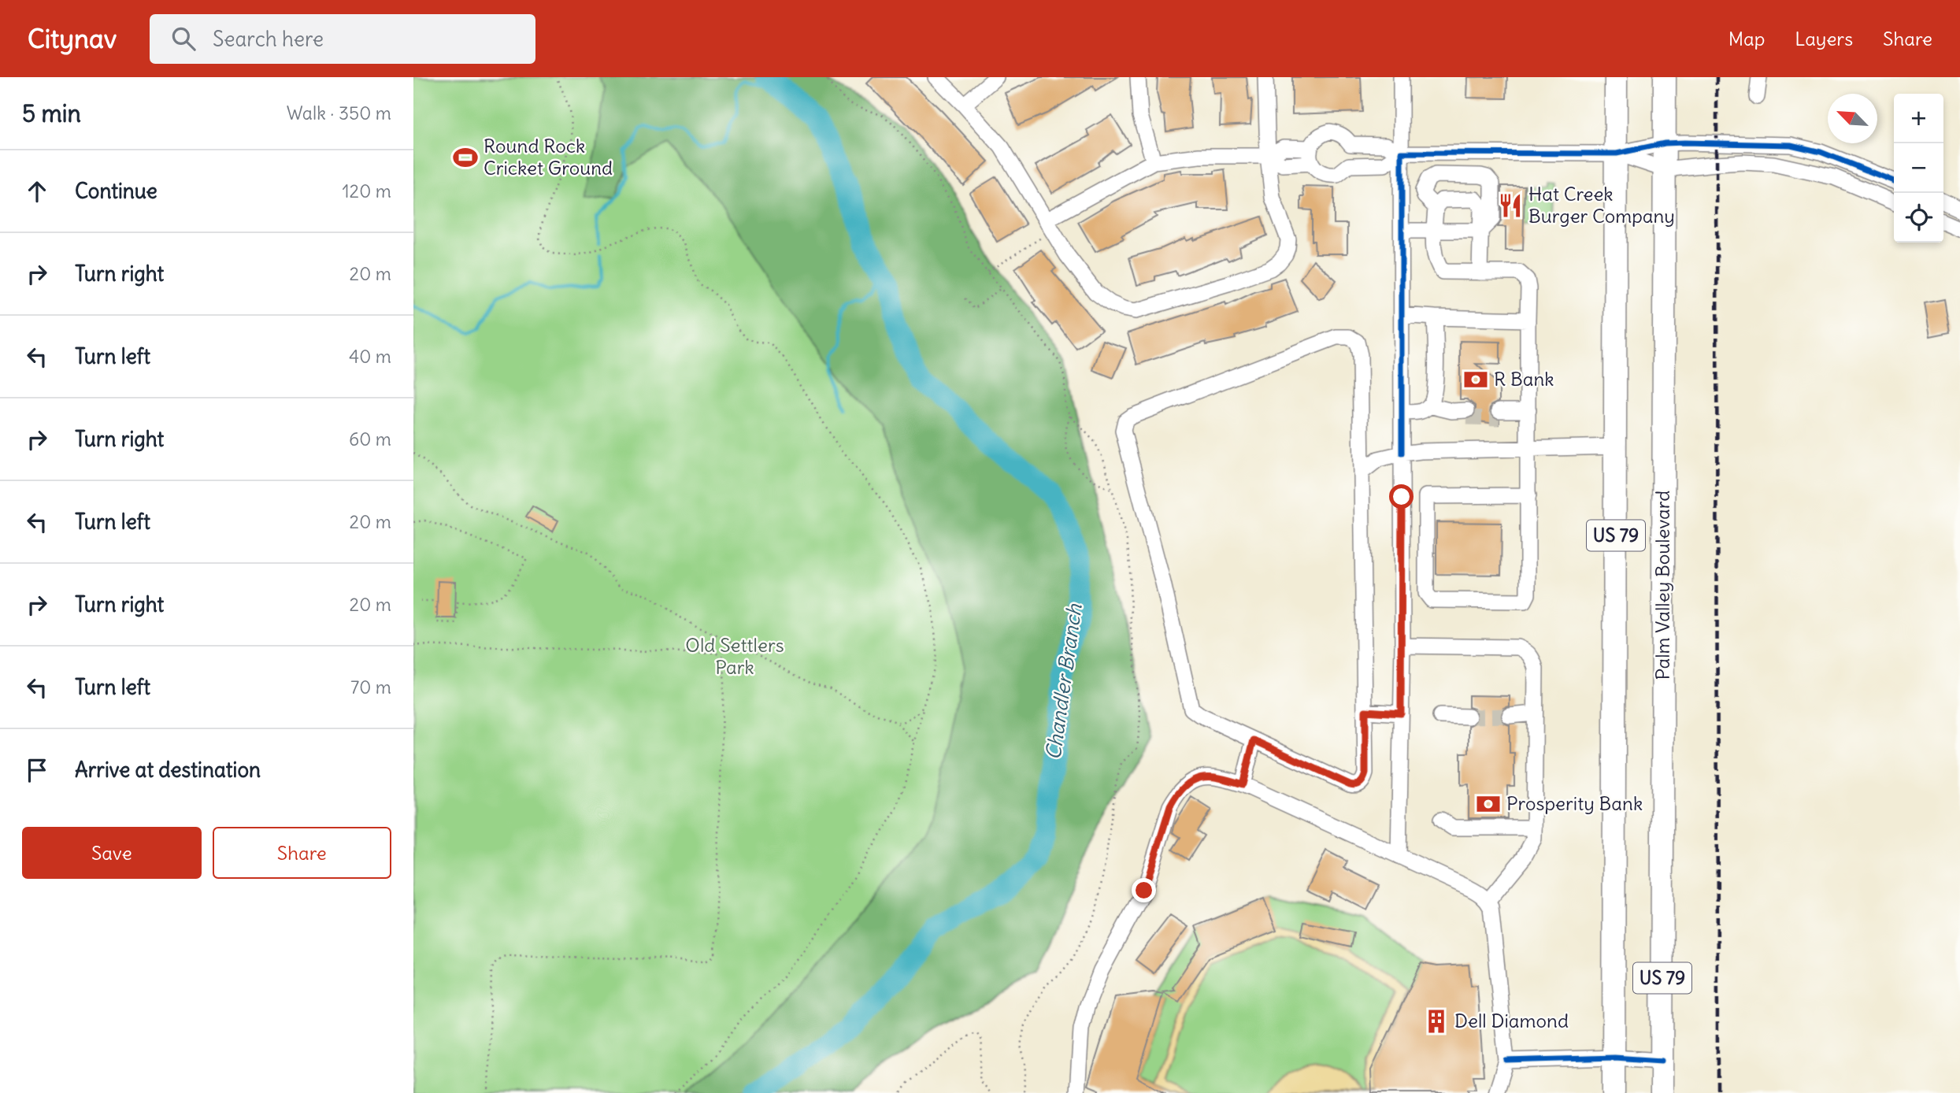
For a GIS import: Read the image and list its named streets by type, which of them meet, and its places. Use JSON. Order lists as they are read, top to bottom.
{
  "streets": {
    "highway": ["US 79", "Palm Valley Boulevard"]
  },
  "water": ["Chandler Branch"],
  "parks": ["Old Settlers Park"],
  "places": {
    "sports": ["Round Rock Cricket Ground"],
    "restaurant": ["Hat Creek Burger Company"],
    "bank": ["R Bank", "Prosperity Bank"],
    "building": ["Dell Diamond"]
  },
  "north": "top left",
  "page": {
    "header": "Citynav",
    "search": "Search here",
    "nav": ["Map", "Layers", "Share"],
    "heading": ["5 min", "Walk · 350 m"],
    "map_buttons": ["+", "−"],
    "list": [
      ["Continue", "120 m"],
      ["Turn right", "20 m"],
      ["Turn left", "40 m"],
      ["Turn right", "60 m"],
      ["Turn left", "20 m"],
      ["Turn right", "20 m"],
      ["Turn left", "70 m"],
      "Arrive at destination"
    ],
    "buttons": ["Save", "Share"]
  }
}
